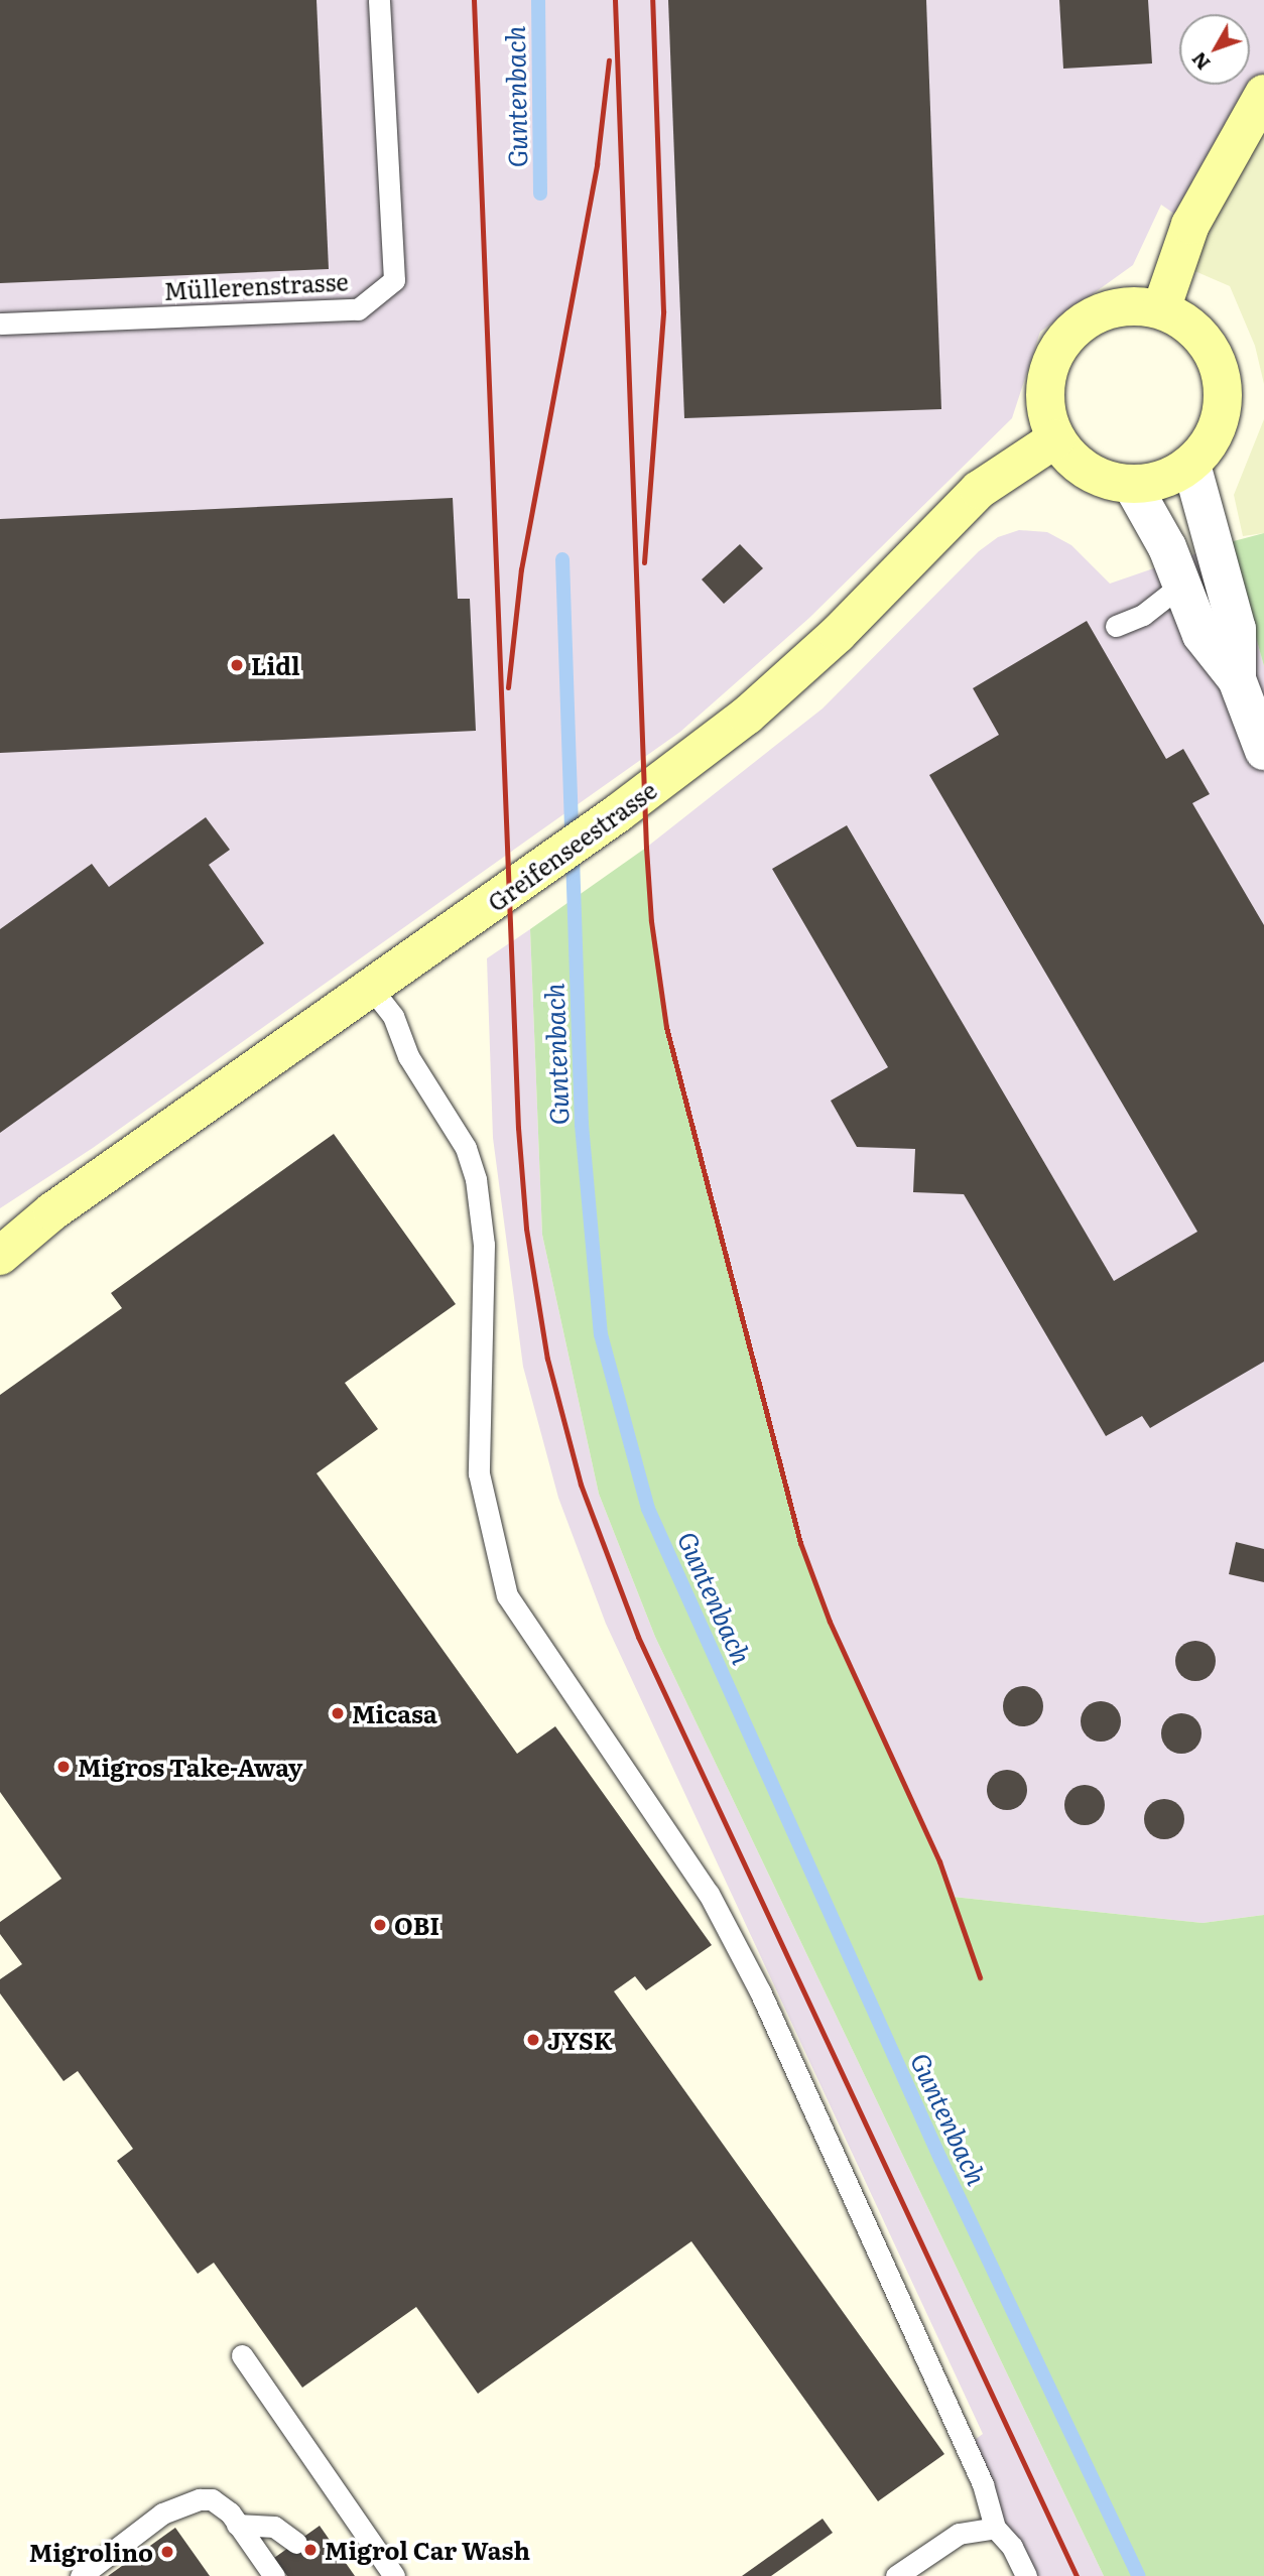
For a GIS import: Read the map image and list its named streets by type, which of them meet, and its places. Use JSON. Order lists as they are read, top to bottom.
{
  "streets": {
    "street": ["Greifenseestrasse"],
    "lane": ["Müllerenstrasse"]
  },
  "water": ["Guntenbach"],
  "places": [
    "Lidl",
    "Micasa",
    "Migros Take-Away",
    "OBI",
    "JYSK",
    "Migrol Car Wash",
    "Migrolino"
  ],
  "north": "bottom left"
}
